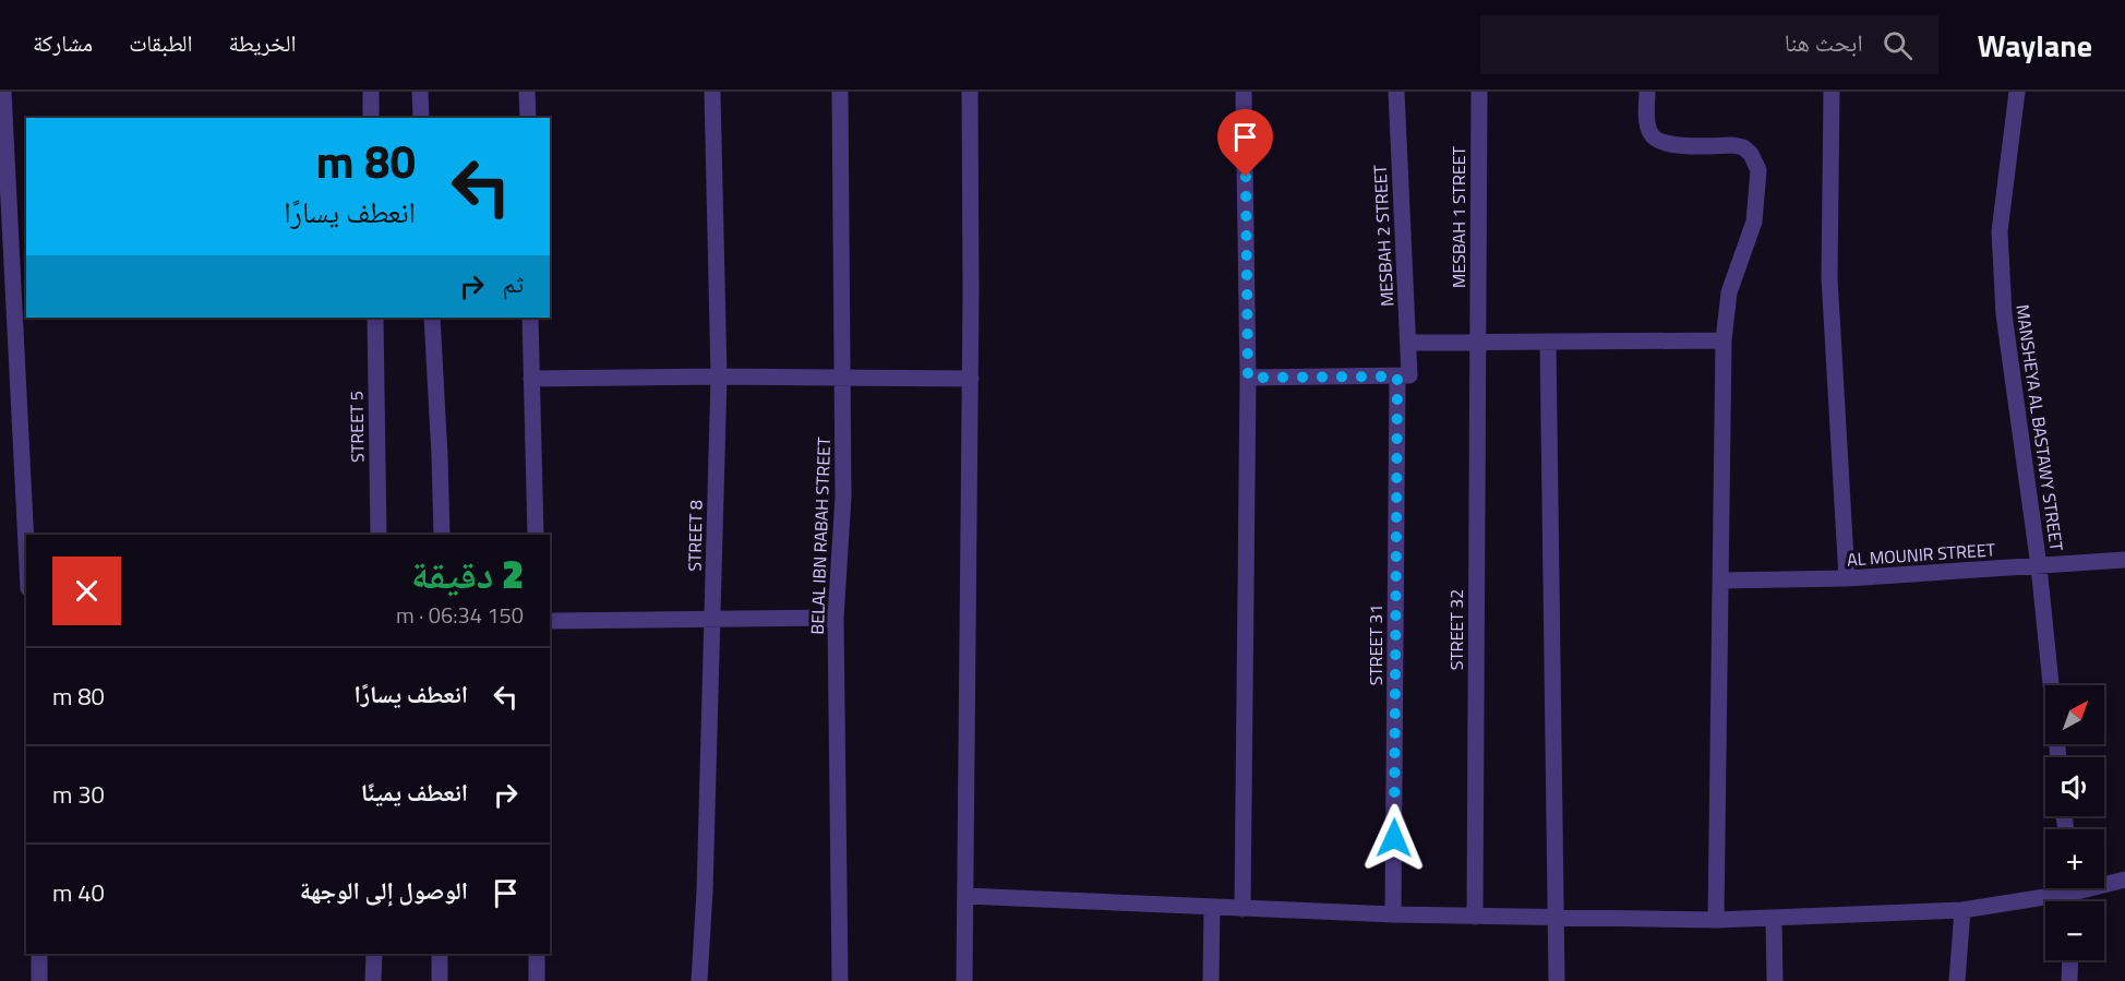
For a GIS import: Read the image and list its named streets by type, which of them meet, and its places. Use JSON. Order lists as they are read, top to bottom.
{
  "streets": {
    "street": [
      "MESBAH 1 STREET",
      "MESBAH 2 STREET",
      "STREET 5",
      "MANSHEYA AL BASTAWY STREET",
      "STREET 8",
      "BELAL IBN RABAH STREET",
      "AL MOUNIR STREET",
      "STREET 32",
      "STREET 31"
    ]
  },
  "crossings": [
    ["MESBAH 1 STREET", "STREET 32"],
    ["MESBAH 2 STREET", "STREET 31"],
    ["MANSHEYA AL BASTAWY STREET", "AL MOUNIR STREET"]
  ],
  "north": "top right",
  "page": {
    "header": "Waylane",
    "search": "ابحث هنا",
    "nav": ["الخريطة", "الطبقات", "مشاركة"],
    "turn": ["80 m", "انعطف يسارًا"],
    "then": "ثم",
    "heading": ["2 دقيقة", "150 m · 06:34"],
    "list": [
      {
        "name": "انعطف يسارًا",
        "value": "80 m"
      },
      {
        "name": "انعطف يمينًا",
        "value": "30 m"
      },
      {
        "name": "الوصول إلى الوجهة",
        "value": "40 m"
      }
    ],
    "map_buttons": ["+", "−"]
  }
}
